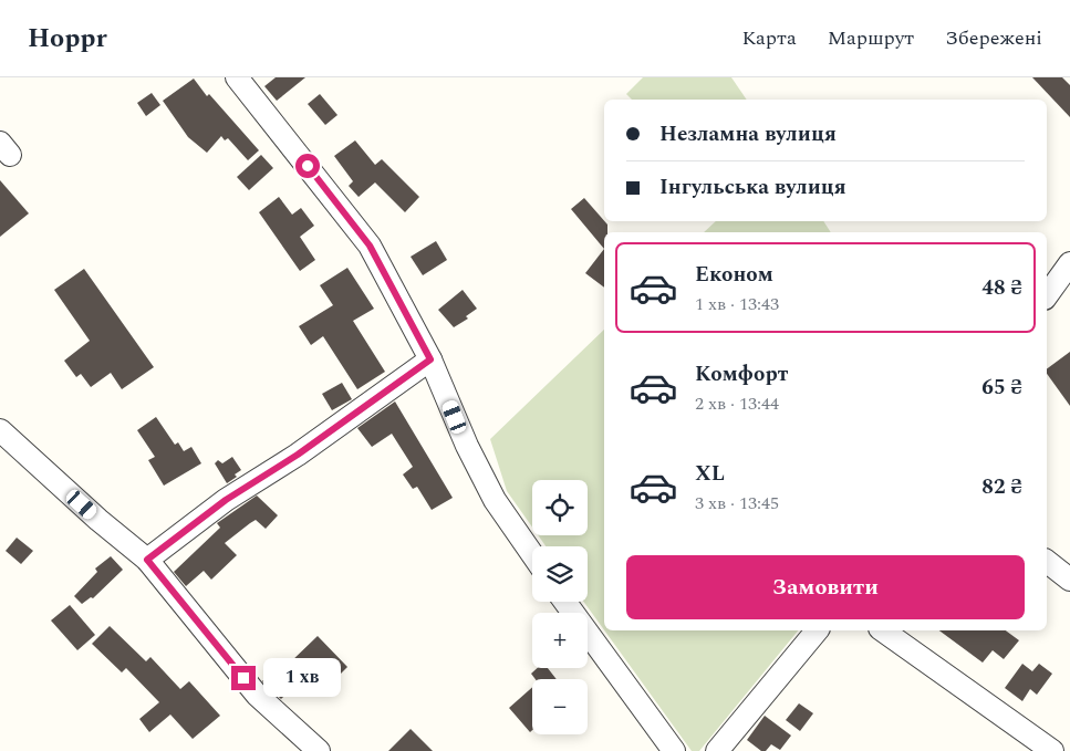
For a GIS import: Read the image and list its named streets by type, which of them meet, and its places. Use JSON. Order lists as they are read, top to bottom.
{
  "page": {
    "header": "Hoppr",
    "nav": ["Карта", "Маршрут", "Збережені"],
    "banner": ["Незламна вулиця", "Інгульська вулиця"],
    "list": [
      {
        "name": "Економ",
        "note": "1 хв · 13:43",
        "value": "48 ₴"
      },
      {
        "name": "Комфорт",
        "note": "2 хв · 13:44",
        "value": "65 ₴"
      },
      {
        "name": "XL",
        "note": "3 хв · 13:45",
        "value": "82 ₴"
      }
    ],
    "map_buttons": ["+", "−"],
    "buttons": "Замовити",
    "bubble": "1 хв"
  }
}
